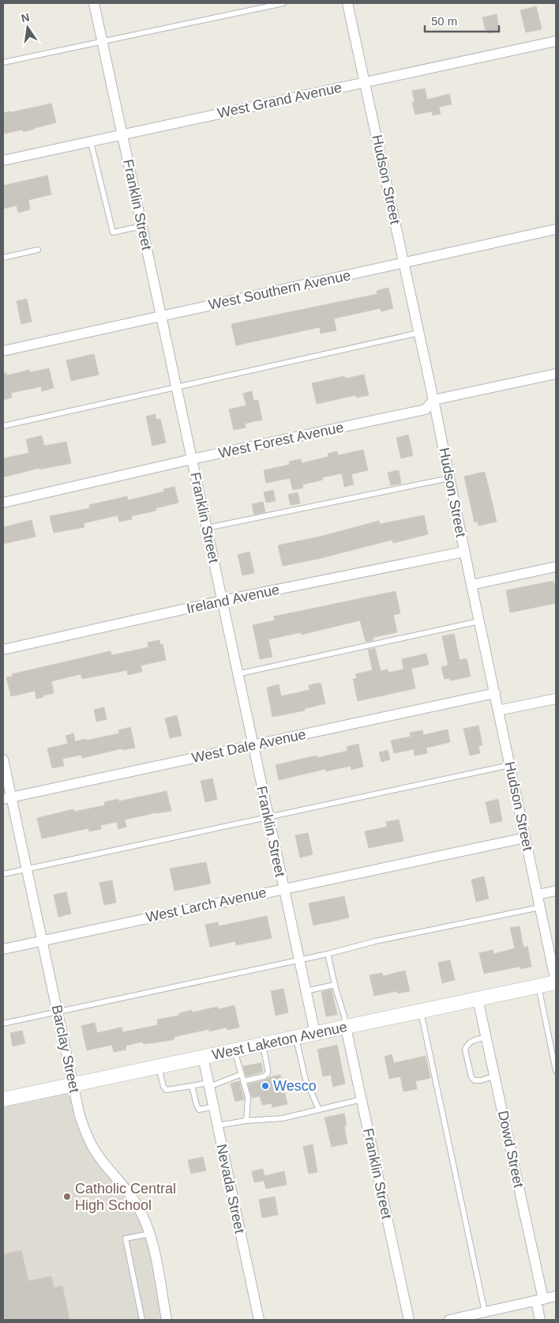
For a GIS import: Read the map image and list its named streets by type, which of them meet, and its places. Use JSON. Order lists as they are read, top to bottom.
{
  "streets": {
    "main road": ["West Laketon Avenue"],
    "street": [
      "West Grand Avenue",
      "Hudson Street",
      "Franklin Street",
      "West Southern Avenue",
      "West Forest Avenue",
      "Ireland Avenue",
      "West Dale Avenue",
      "West Larch Avenue",
      "Barclay Street",
      "Dowd Street",
      "Nevada Street"
    ]
  },
  "crossings": [
    ["West Grand Avenue", "Hudson Street"],
    ["West Grand Avenue", "Franklin Street"],
    ["Hudson Street", "West Southern Avenue"],
    ["Hudson Street", "West Forest Avenue"],
    ["Hudson Street", "Ireland Avenue"],
    ["Hudson Street", "West Dale Avenue"],
    ["Hudson Street", "West Larch Avenue"],
    ["Hudson Street", "West Laketon Avenue"],
    ["Franklin Street", "West Southern Avenue"],
    ["Franklin Street", "West Forest Avenue"],
    ["Franklin Street", "Ireland Avenue"],
    ["Franklin Street", "West Dale Avenue"],
    ["Franklin Street", "West Larch Avenue"],
    ["Franklin Street", "West Laketon Avenue"],
    ["West Dale Avenue", "Barclay Street"],
    ["West Larch Avenue", "Barclay Street"],
    ["West Laketon Avenue", "Barclay Street"],
    ["West Laketon Avenue", "Dowd Street"],
    ["West Laketon Avenue", "Nevada Street"]
  ],
  "places": ["Wesco", "Catholic Central High School"],
  "scale_bar": "50 m",
  "north": "top"
}
